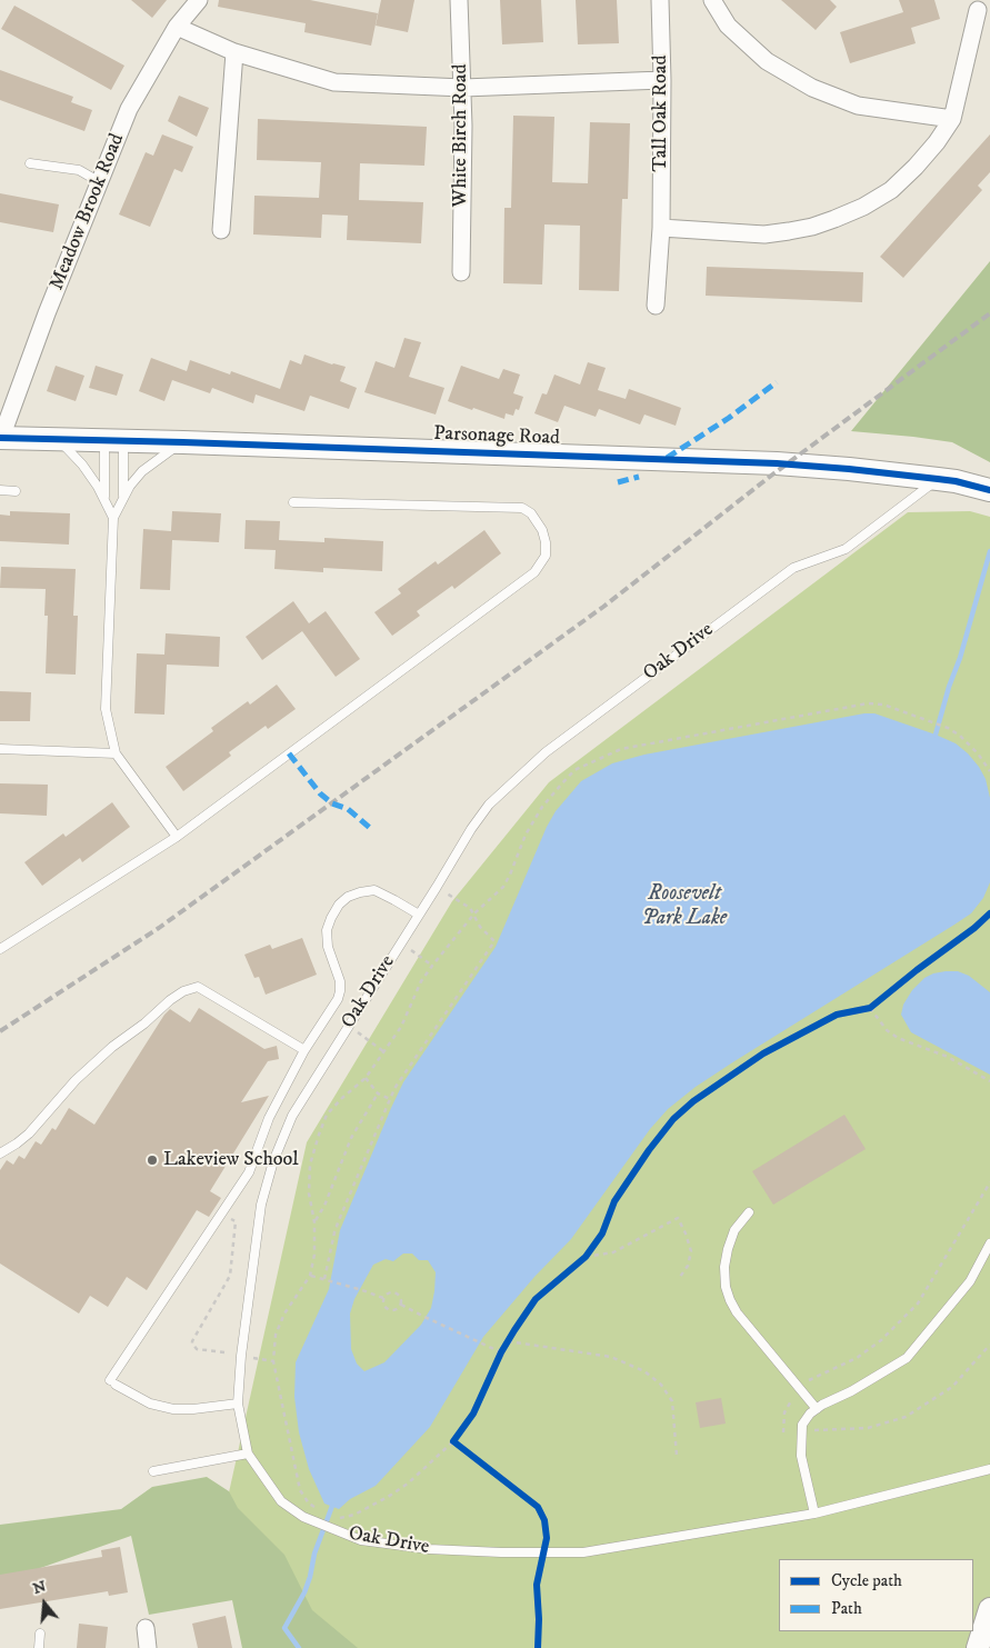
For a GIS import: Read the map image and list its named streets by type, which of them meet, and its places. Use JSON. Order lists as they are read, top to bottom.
{
  "streets": {
    "street": [
      "Tall Oak Road",
      "White Birch Road",
      "Meadow Brook Road",
      "Parsonage Road"
    ],
    "lane": ["Oak Drive"]
  },
  "crossings": [
    ["Meadow Brook Road", "Parsonage Road"],
    ["Parsonage Road", "Oak Drive"]
  ],
  "water": ["Roosevelt Park Lake"],
  "places": ["Lakeview School"],
  "legend": ["Cycle path", "Path"],
  "north": "top"
}
